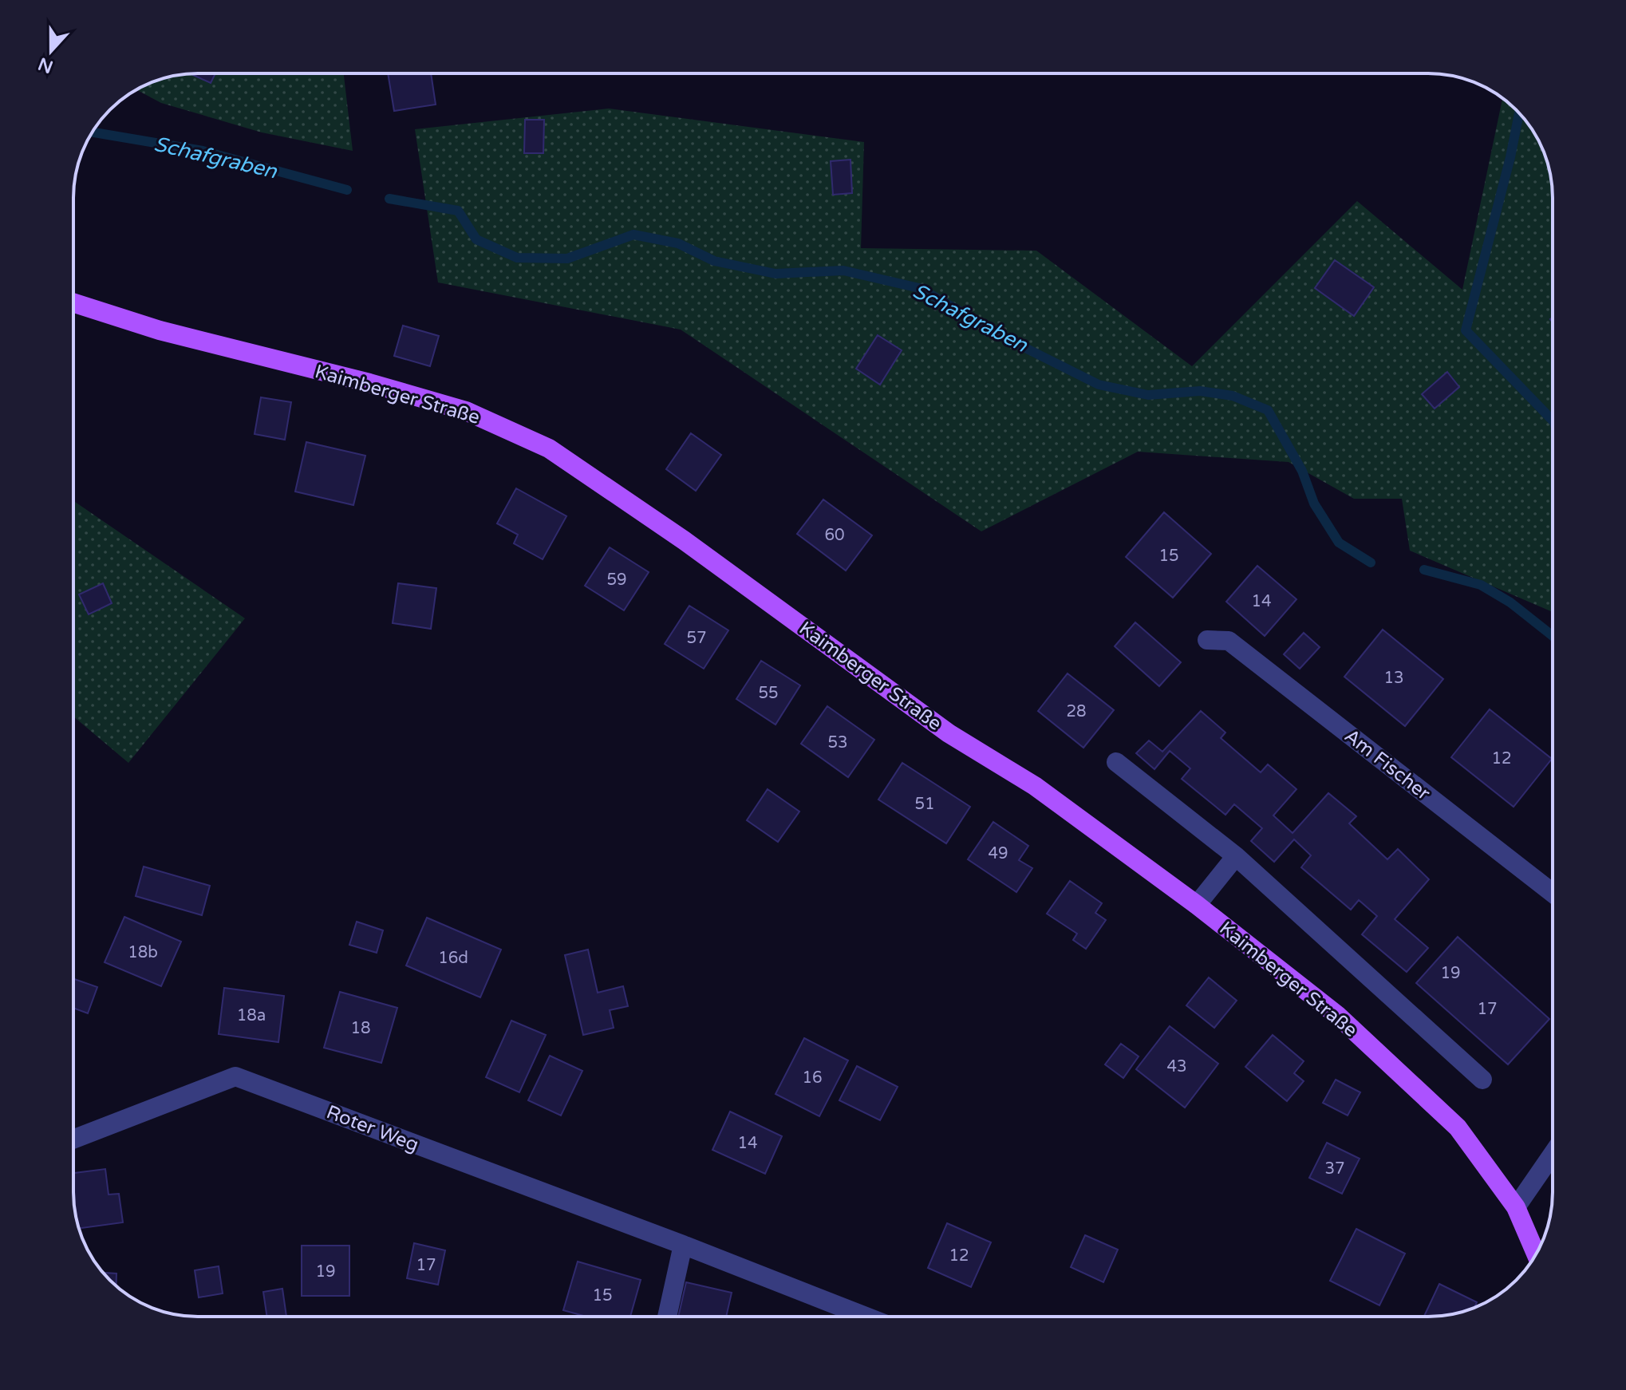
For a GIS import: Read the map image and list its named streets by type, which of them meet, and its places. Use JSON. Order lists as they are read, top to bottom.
{
  "streets": {
    "main road": ["Kaimberger Straße"],
    "street": ["Am Fischer", "Roter Weg"]
  },
  "water": ["Schafgraben"],
  "house_numbers": [
    "60",
    "15",
    "59",
    "14",
    "57",
    "13",
    "55",
    "28",
    "53",
    "12",
    "51",
    "49",
    "18b",
    "16d",
    "19",
    "17",
    "18a",
    "18",
    "43",
    "16",
    "14",
    "37",
    "12",
    "17",
    "19",
    "15"
  ],
  "north": "bottom"
}
